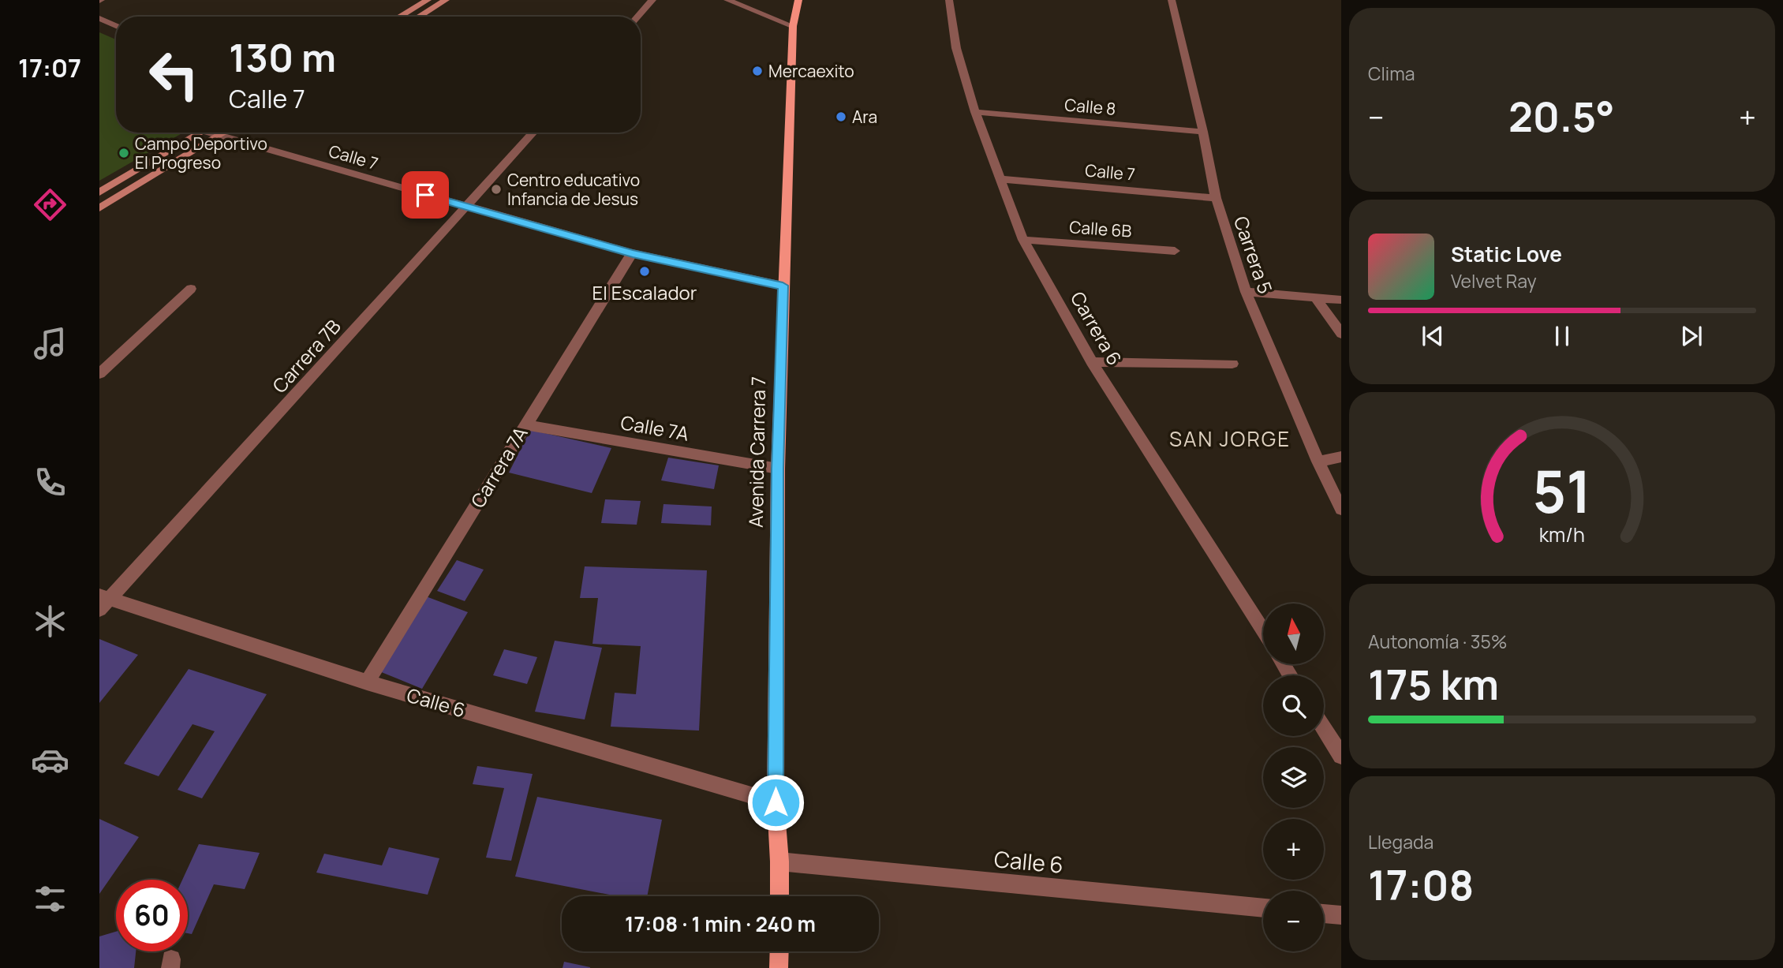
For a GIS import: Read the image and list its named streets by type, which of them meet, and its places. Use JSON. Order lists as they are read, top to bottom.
{
  "streets": {
    "main road": ["Avenida Carrera 7"],
    "street": [
      "Calle 8",
      "Calle 7",
      "Calle 6B",
      "Carrera 5",
      "Carrera 6",
      "Carrera 7B",
      "Calle 7A",
      "Carrera 7A",
      "Calle 6"
    ]
  },
  "crossings": [
    ["Calle 8", "Carrera 5"],
    ["Calle 8", "Carrera 6"],
    ["Calle 7", "Carrera 5"],
    ["Calle 7", "Carrera 6"],
    ["Calle 7", "Carrera 7B"],
    ["Calle 7", "Avenida Carrera 7"],
    ["Calle 7", "Carrera 7A"],
    ["Calle 6B", "Carrera 6"],
    ["Carrera 7B", "Calle 6"],
    ["Calle 7A", "Avenida Carrera 7"],
    ["Calle 7A", "Carrera 7A"],
    ["Avenida Carrera 7", "Calle 6"],
    ["Carrera 7A", "Calle 6"]
  ],
  "districts": ["SAN JORGE"],
  "places": [
    "Mercaexito",
    "Ara",
    "Campo Deportivo El Progreso",
    "Centro educativo Infancia de Jesus",
    "El Escalador"
  ],
  "north": "top",
  "page": {
    "tabs": "17:07",
    "tile": [
      "Clima",
      ["Autonomía · 35%", "175 km"],
      ["Llegada", "17:08"]
    ],
    "turn": ["130 m", "Calle 7"],
    "heat": ["−", "20.5°", "+"],
    "song": ["Static Love", "Velvet Ray"],
    "map_buttons": ["+", "−"],
    "limit": "60",
    "trip": "17:08 · 1 min · 240 m",
    "gauge": ["51", "km/h"]
  }
}
